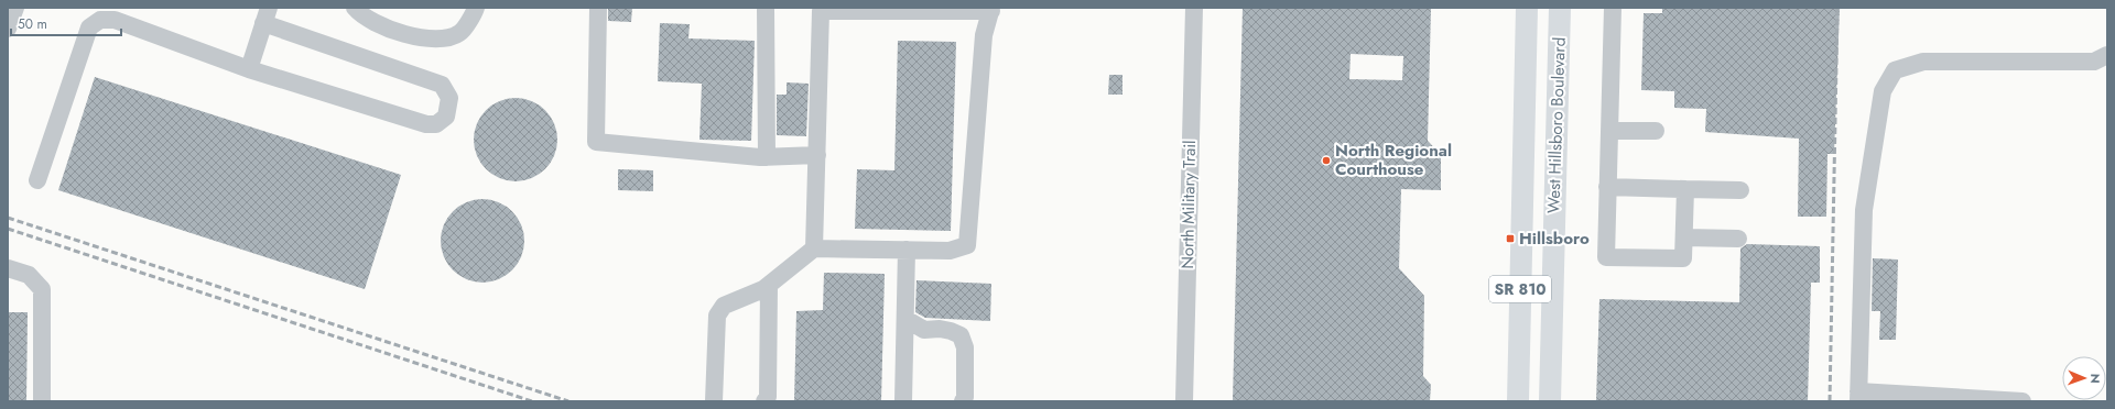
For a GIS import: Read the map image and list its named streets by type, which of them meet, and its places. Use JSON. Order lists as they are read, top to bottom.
{
  "streets": {
    "main road": ["West Hillsboro Boulevard", "SR 810"],
    "street": ["North Military Trail"]
  },
  "places": {
    "other": ["North Regional Courthouse"],
    "transit": ["Hillsboro"]
  },
  "scale_bar": "50 m",
  "north": "right"
}
